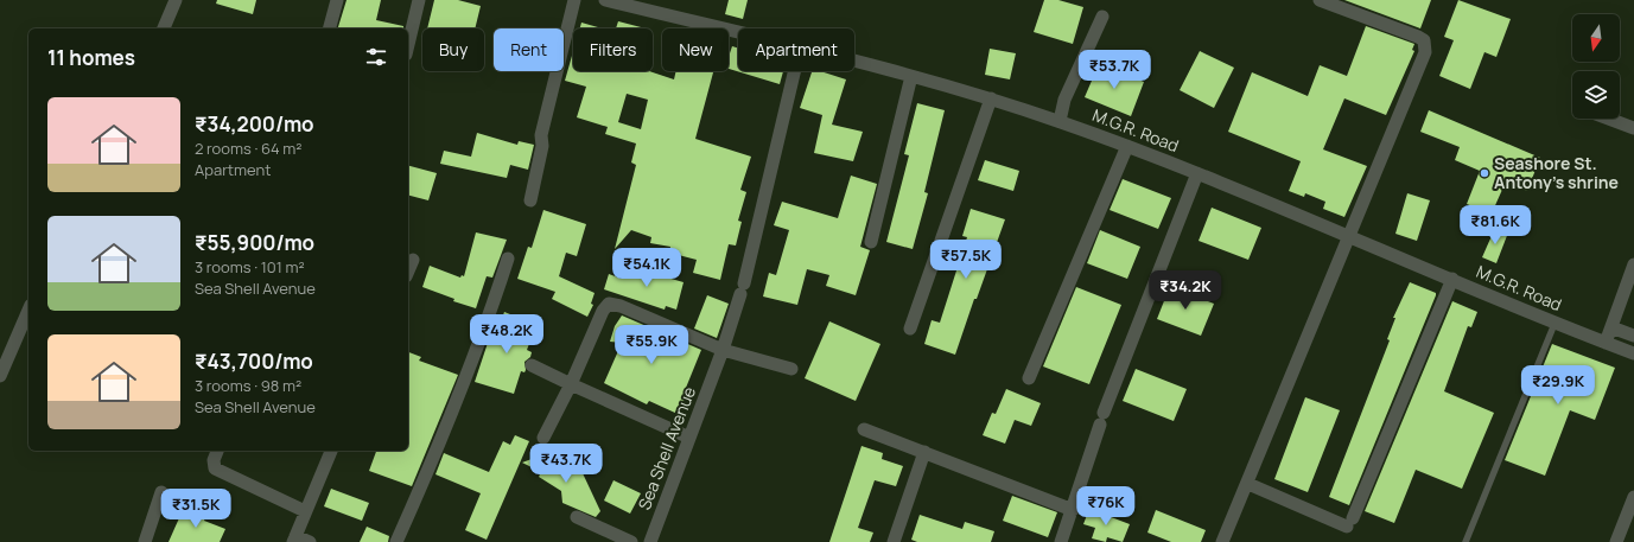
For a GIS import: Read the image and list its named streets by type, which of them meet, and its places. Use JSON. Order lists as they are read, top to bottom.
{
  "streets": {
    "street": ["M.G.R. Road", "Sea Shell Avenue"]
  },
  "places": ["Seashore St. Antony's shrine"],
  "north": "bottom",
  "page": {
    "chip": [
      "Buy",
      "Rent",
      "Filters",
      "New",
      "Apartment"
    ],
    "heading": "11 homes",
    "price": [
      "₹53.7K",
      "₹81.6K",
      "₹57.5K",
      "₹54.1K",
      "₹34.2K",
      "₹48.2K",
      "₹55.9K",
      "₹29.9K",
      "₹43.7K",
      "₹76K",
      "₹31.5K"
    ],
    "list": [
      {
        "name": "₹34,200/mo",
        "note": "2 rooms · 64 m² · Apartment"
      },
      {
        "name": "₹55,900/mo",
        "note": "3 rooms · 101 m² · Sea Shell Avenue"
      },
      {
        "name": "₹43,700/mo",
        "note": "3 rooms · 98 m² · Sea Shell Avenue"
      }
    ]
  }
}
